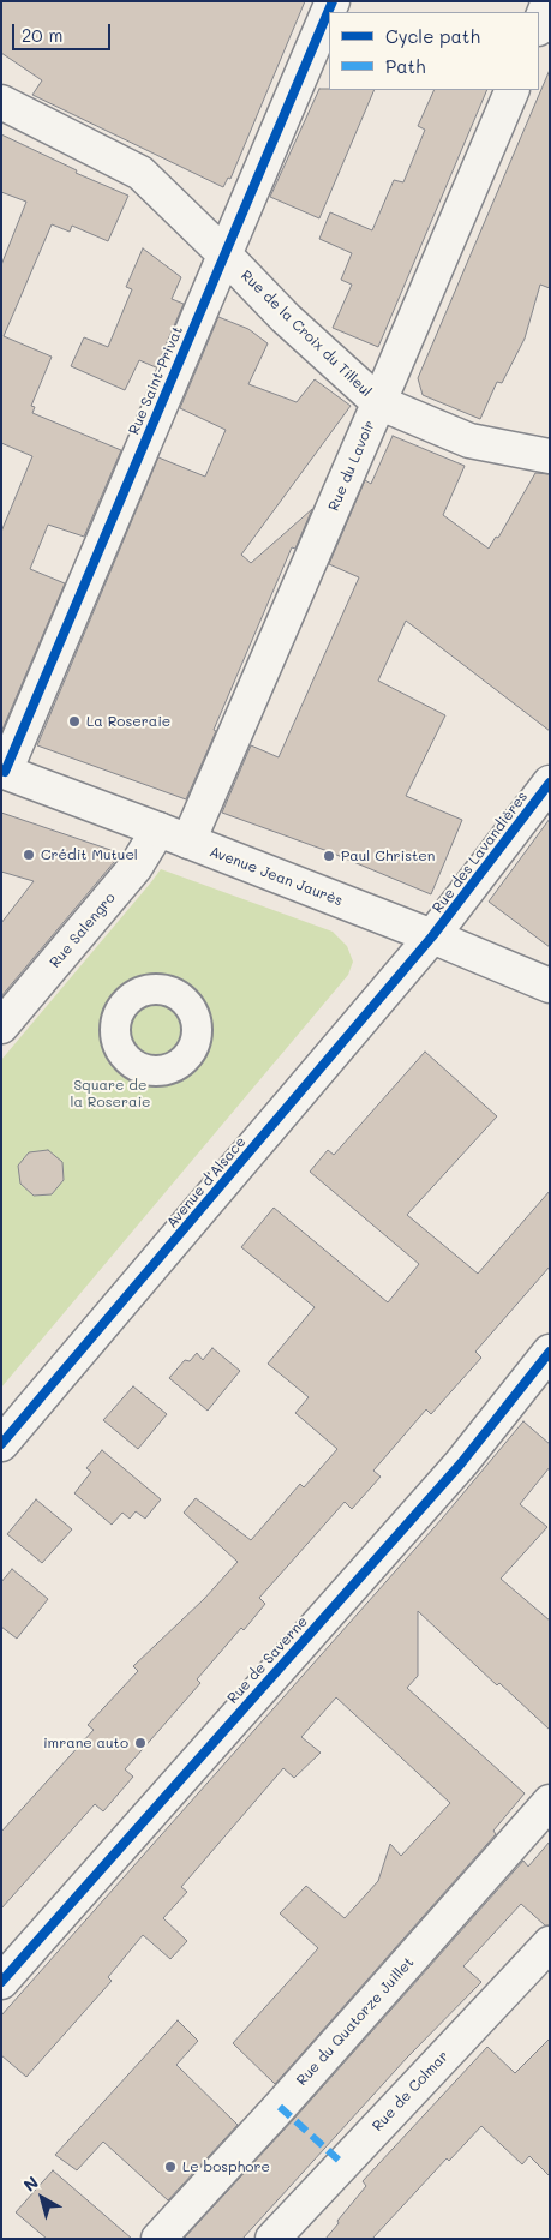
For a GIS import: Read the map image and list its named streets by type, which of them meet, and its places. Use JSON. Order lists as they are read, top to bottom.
{
  "streets": {
    "street": [
      "Rue de la Croix du Tilleul",
      "Rue Saint-Privat",
      "Rue du Lavoir",
      "Rue des Lavandières",
      "Avenue Jean Jaurès",
      "Rue Salengro",
      "Avenue d'Alsace",
      "Rue de Saverne",
      "Rue du Quatorze Juillet",
      "Rue de Colmar"
    ]
  },
  "crossings": [
    ["Rue de la Croix du Tilleul", "Rue Saint-Privat"],
    ["Rue de la Croix du Tilleul", "Rue du Lavoir"],
    ["Rue Saint-Privat", "Avenue Jean Jaurès"],
    ["Rue du Lavoir", "Avenue Jean Jaurès"],
    ["Rue des Lavandières", "Avenue Jean Jaurès"],
    ["Rue des Lavandières", "Avenue d'Alsace"],
    ["Avenue Jean Jaurès", "Rue Salengro"],
    ["Avenue Jean Jaurès", "Avenue d'Alsace"]
  ],
  "parks": ["Square de la Roseraie"],
  "places": [
    "La Roseraie",
    "Crédit Mutuel",
    "Paul Christen",
    "imrane auto",
    "Le bosphore"
  ],
  "legend": ["Cycle path", "Path"],
  "scale_bar": "20 m",
  "north": "top left"
}
